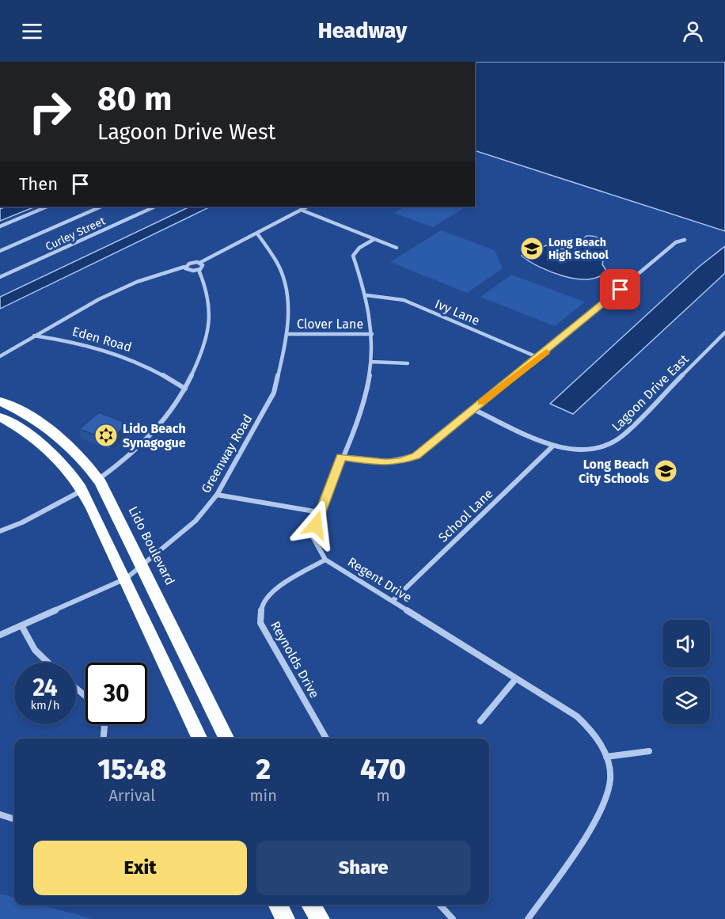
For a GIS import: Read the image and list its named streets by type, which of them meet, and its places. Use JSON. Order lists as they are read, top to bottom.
{
  "streets": {
    "highway": ["Lido Boulevard"],
    "street": [
      "Curley Street",
      "Ivy Lane",
      "Clover Lane",
      "Eden Road",
      "Lagoon Drive East",
      "Greenway Road",
      "School Lane",
      "Regent Drive",
      "Reynolds Drive"
    ]
  },
  "crossings": [
    ["Ivy Lane", "Regent Drive"],
    ["Clover Lane", "Greenway Road"],
    ["Clover Lane", "Regent Drive"],
    ["Lagoon Drive East", "School Lane"],
    ["Greenway Road", "Lido Boulevard"],
    ["School Lane", "Regent Drive"],
    ["Regent Drive", "Reynolds Drive"]
  ],
  "places": {
    "school or university": ["Long Beach High School", "Long Beach City Schools"],
    "synagogue": ["Lido Beach Synagogue"]
  },
  "page": {
    "header": "Headway",
    "turn": ["80 m", "Lagoon Drive West"],
    "then": "Then",
    "speed": "24 km/h",
    "limit": "30",
    "eta": [
      "15:48",
      "Arrival",
      "2",
      "min",
      "470",
      "m"
    ],
    "buttons": ["Exit", "Share"]
  }
}
